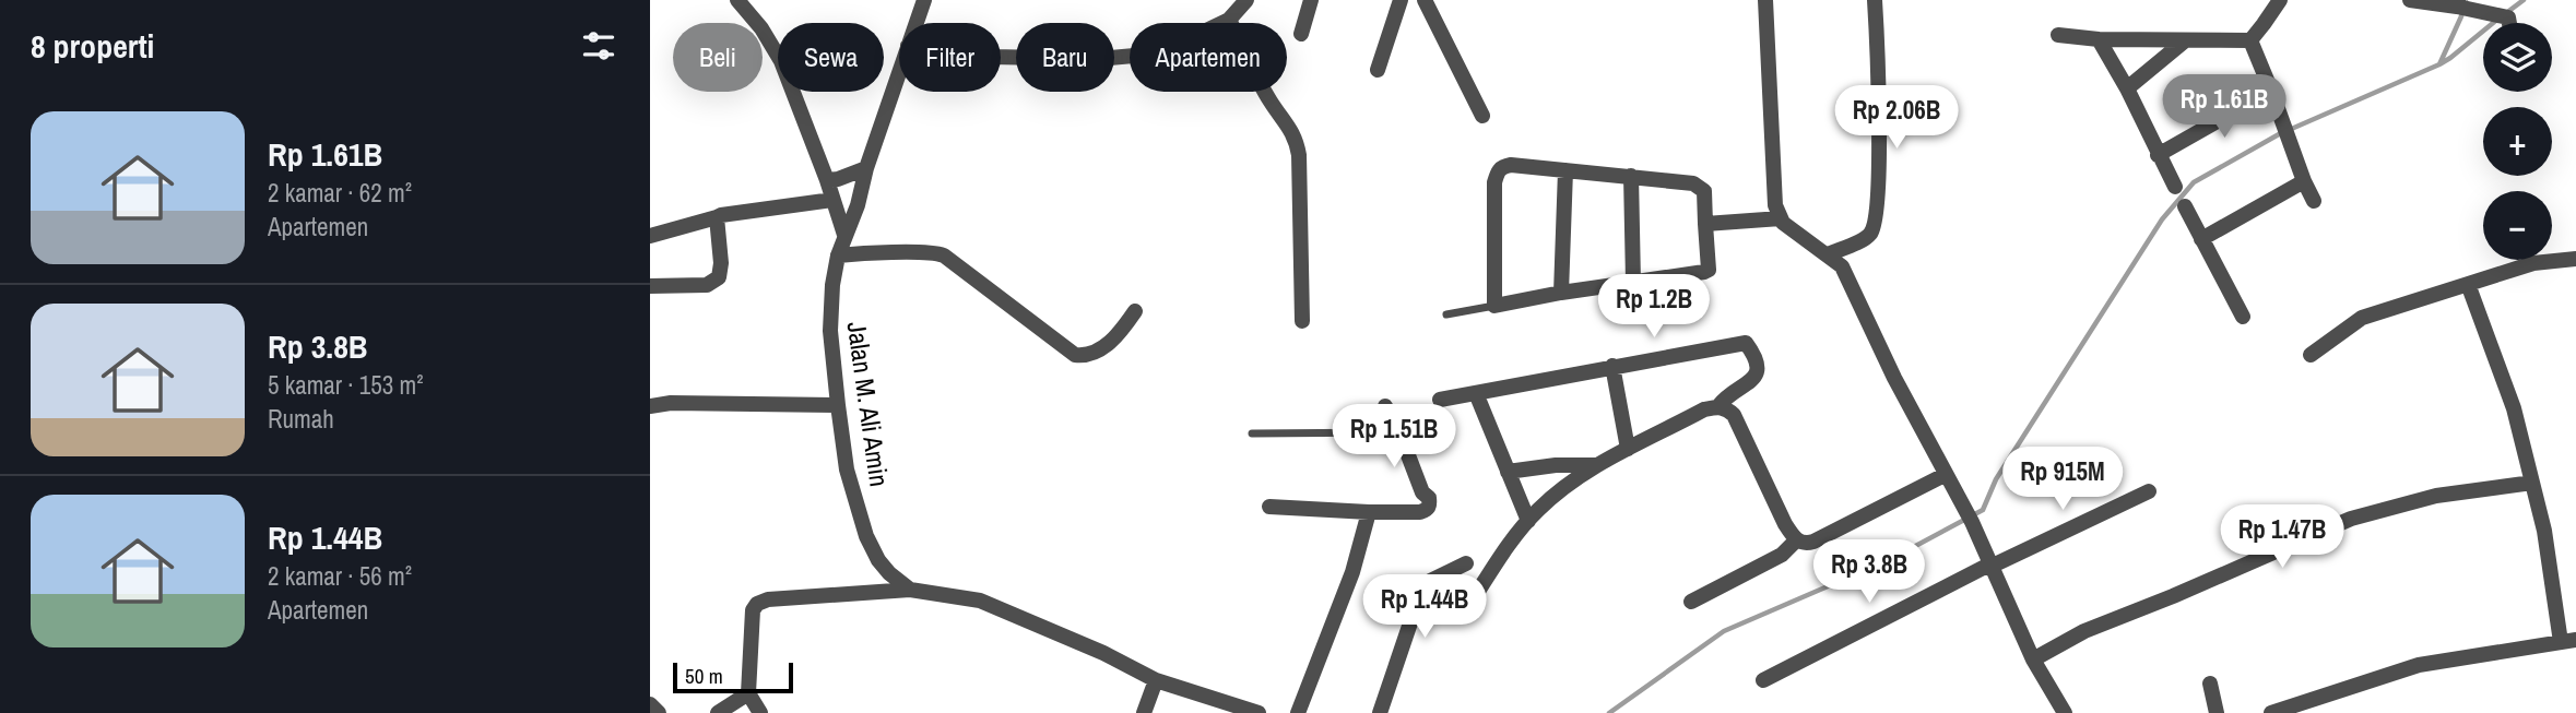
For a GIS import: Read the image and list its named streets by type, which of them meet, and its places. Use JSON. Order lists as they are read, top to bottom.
{
  "streets": {
    "street": ["Jalan M. Ali Amin"]
  },
  "scale_bar": "50 m",
  "page": {
    "heading": "8 properti",
    "map_buttons": ["+", "−"],
    "chip": [
      "Beli",
      "Sewa",
      "Filter",
      "Baru",
      "Apartemen"
    ],
    "price": [
      "Rp 1.61B",
      "Rp 2.06B",
      "Rp 1.2B",
      "Rp 1.51B",
      "Rp 915M",
      "Rp 1.47B",
      "Rp 3.8B",
      "Rp 1.44B"
    ],
    "list": [
      {
        "name": "Rp 1.61B",
        "note": "2 kamar · 62 m² · Apartemen"
      },
      {
        "name": "Rp 3.8B",
        "note": "5 kamar · 153 m² · Rumah"
      },
      {
        "name": "Rp 1.44B",
        "note": "2 kamar · 56 m² · Apartemen"
      }
    ],
    "scale": "50 m"
  }
}
